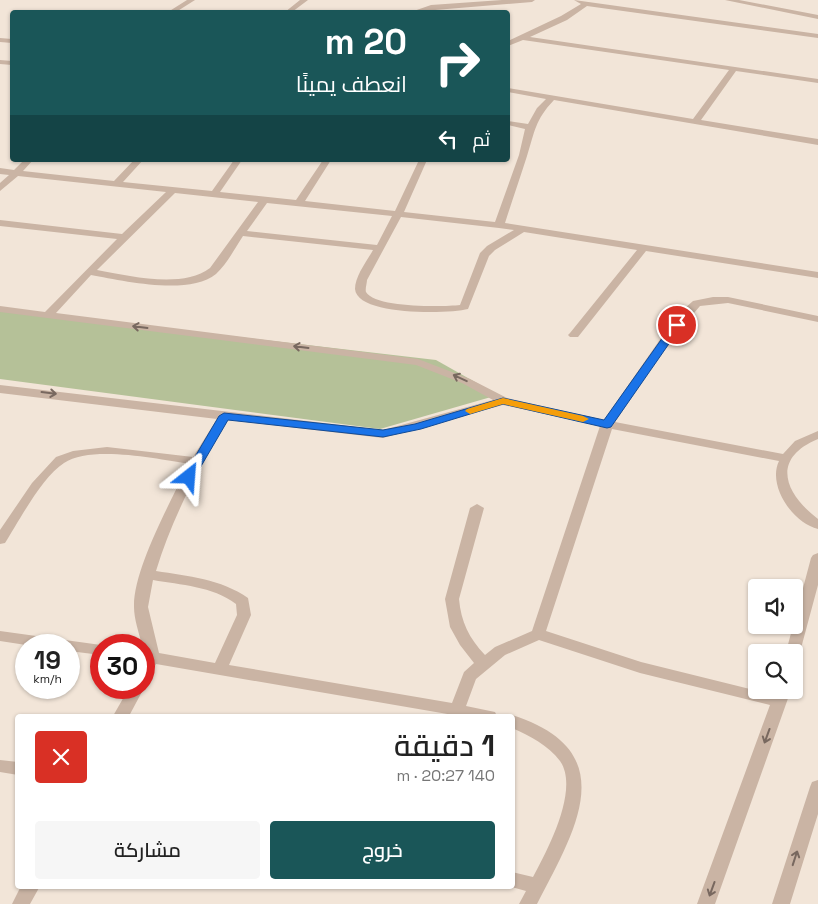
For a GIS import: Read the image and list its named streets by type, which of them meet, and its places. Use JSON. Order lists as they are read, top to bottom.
{
  "page": {
    "turn": ["20 m", "انعطف يمينًا"],
    "then": "ثم",
    "speed": "19 km/h",
    "limit": "30",
    "heading": ["1 دقيقة", "140 m · 20:27"],
    "buttons": ["خروج", "مشاركة"]
  }
}
